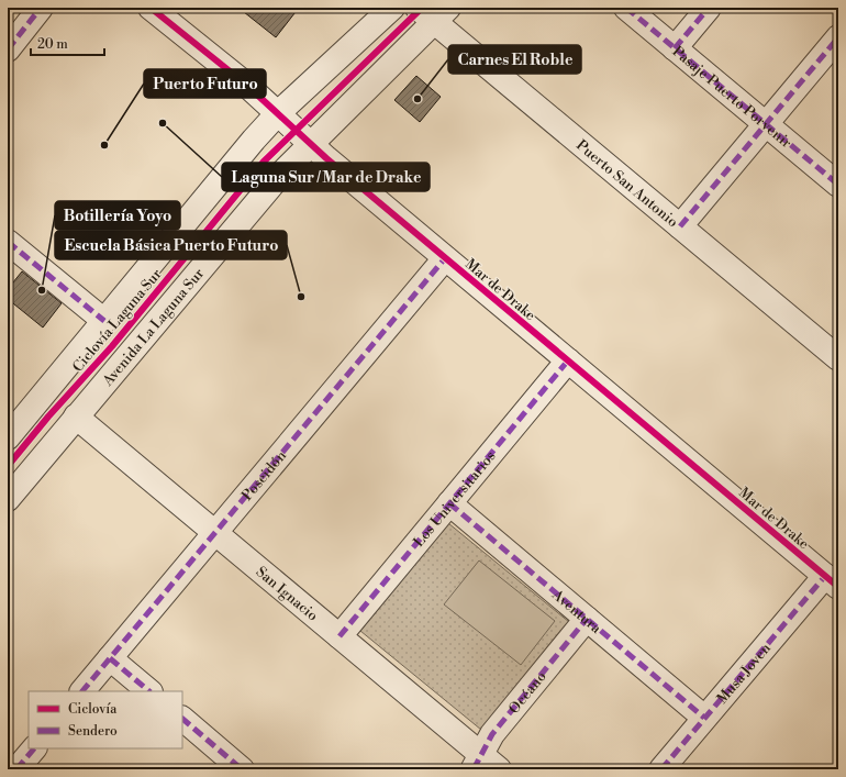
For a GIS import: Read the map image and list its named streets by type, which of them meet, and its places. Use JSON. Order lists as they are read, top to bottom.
{
  "streets": {
    "street": [
      "Pasaje Puerto Porvenir",
      "Puerto San Antonio",
      "Mar de Drake",
      "Avenida La Laguna Sur",
      "Poseidón",
      "Los Universitarios",
      "San Ignacio",
      "Aventura",
      "Musa Joven",
      "Océano"
    ],
    "cycle path": ["Ciclovía Laguna Sur"]
  },
  "crossings": [
    ["Puerto San Antonio", "Avenida La Laguna Sur"],
    ["Mar de Drake", "Avenida La Laguna Sur"],
    ["Mar de Drake", "Poseidón"],
    ["Mar de Drake", "Los Universitarios"],
    ["Mar de Drake", "Musa Joven"],
    ["Avenida La Laguna Sur", "San Ignacio"],
    ["Poseidón", "San Ignacio"],
    ["Los Universitarios", "San Ignacio"],
    ["Los Universitarios", "Aventura"],
    ["San Ignacio", "Océano"],
    ["Aventura", "Musa Joven"],
    ["Aventura", "Océano"]
  ],
  "places": [
    "Carnes El Roble",
    "Laguna Sur / Mar de Drake",
    "Puerto Futuro",
    "Botillería Yoyo",
    "Escuela Básica Puerto Futuro"
  ],
  "legend": ["Ciclovía", "Sendero"],
  "scale_bar": "20 m"
}
